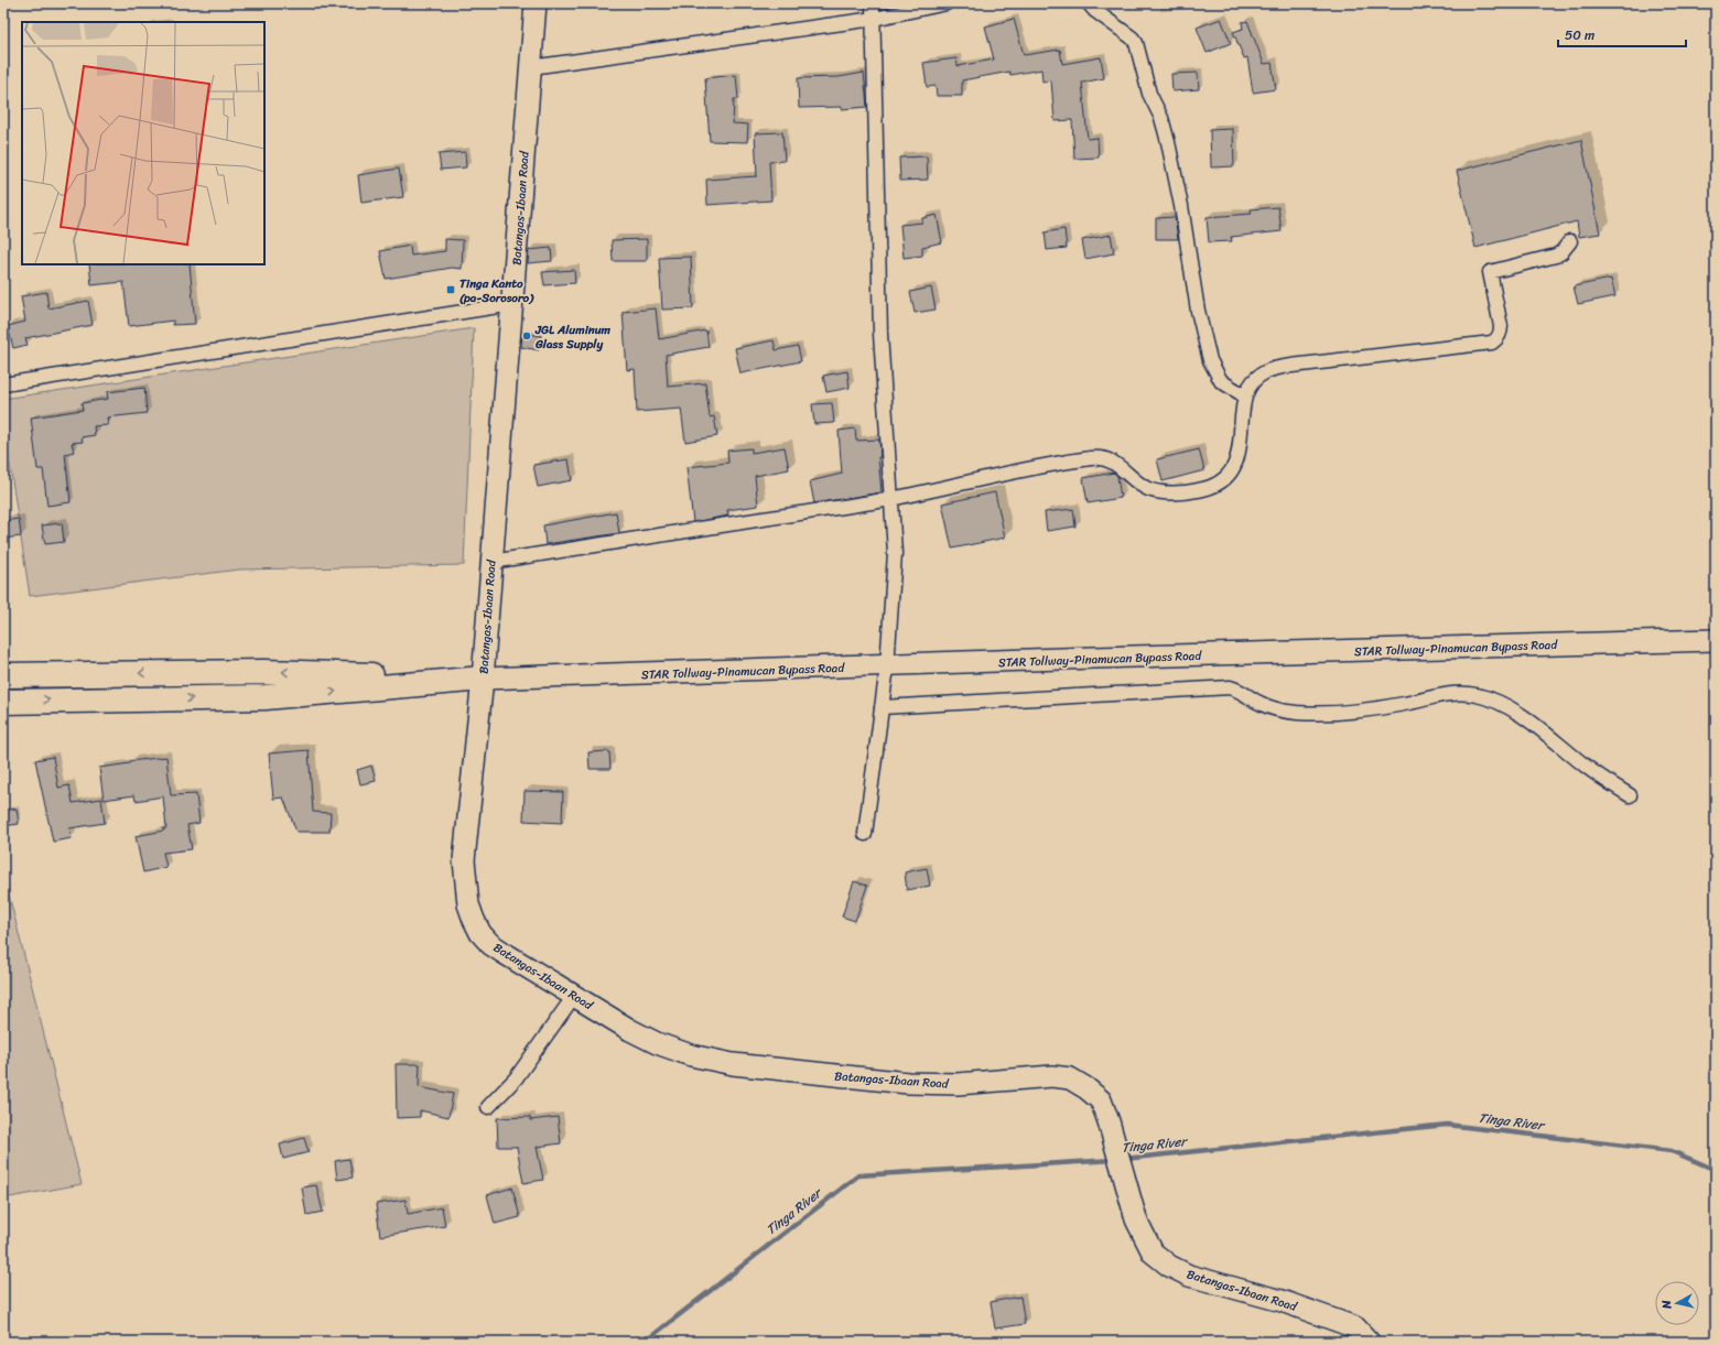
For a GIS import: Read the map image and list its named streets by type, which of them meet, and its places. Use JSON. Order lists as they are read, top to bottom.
{
  "streets": {
    "main road": ["Batangas-Ibaan Road", "STAR Tollway-Pinamucan Bypass Road"]
  },
  "crossings": [
    ["Batangas-Ibaan Road", "STAR Tollway-Pinamucan Bypass Road"]
  ],
  "water": ["Tinga River"],
  "places": {
    "transit": ["Tinga Kanto (pa-Sorosoro)"],
    "other": ["JGL Aluminum Glass Supply"]
  },
  "scale_bar": "50 m",
  "north": "left"
}
